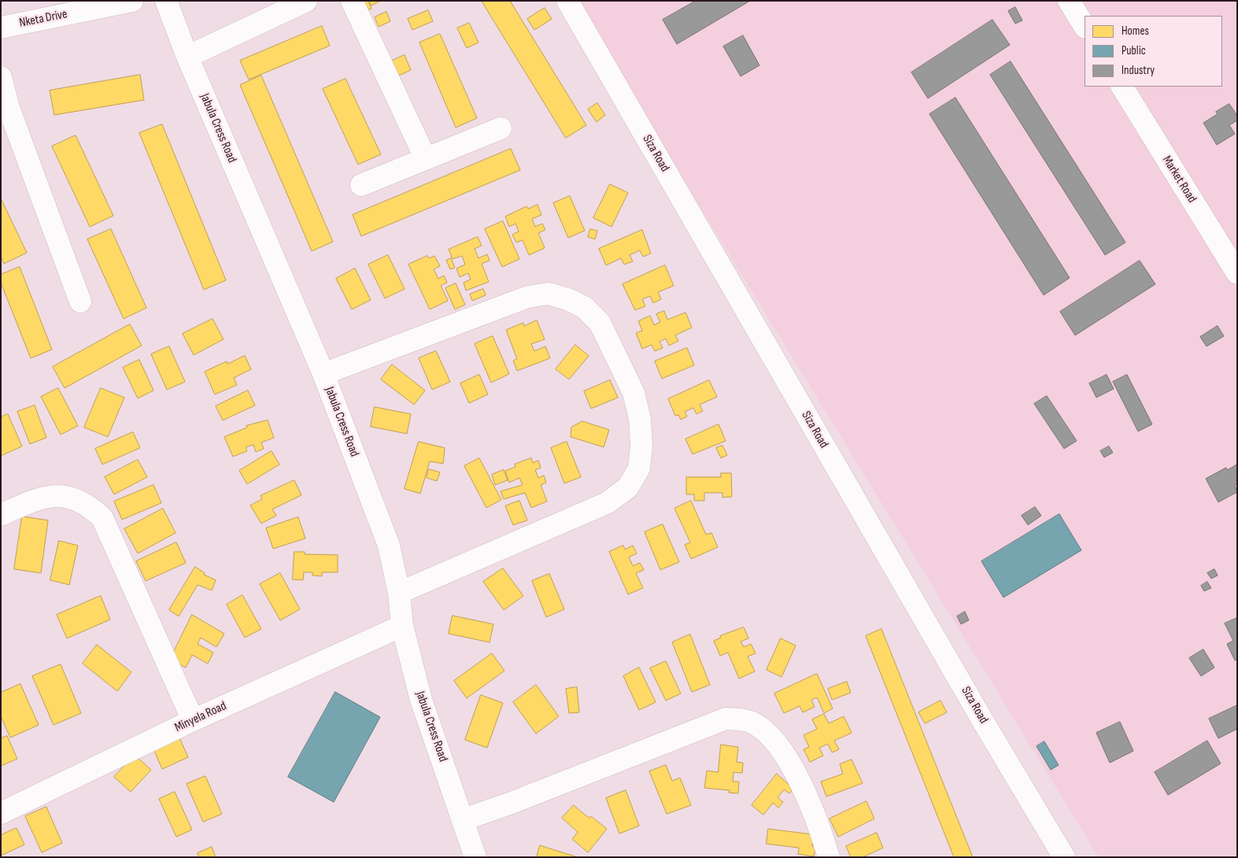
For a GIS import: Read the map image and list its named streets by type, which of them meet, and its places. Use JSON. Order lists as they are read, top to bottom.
{
  "streets": {
    "street": [
      "Nketa Drive",
      "Jabula Cress Road",
      "Siza Road",
      "Market Road",
      "Minyela Road"
    ]
  },
  "crossings": [
    ["Jabula Cress Road", "Minyela Road"]
  ],
  "legend": ["Homes", "Public", "Industry"]
}
